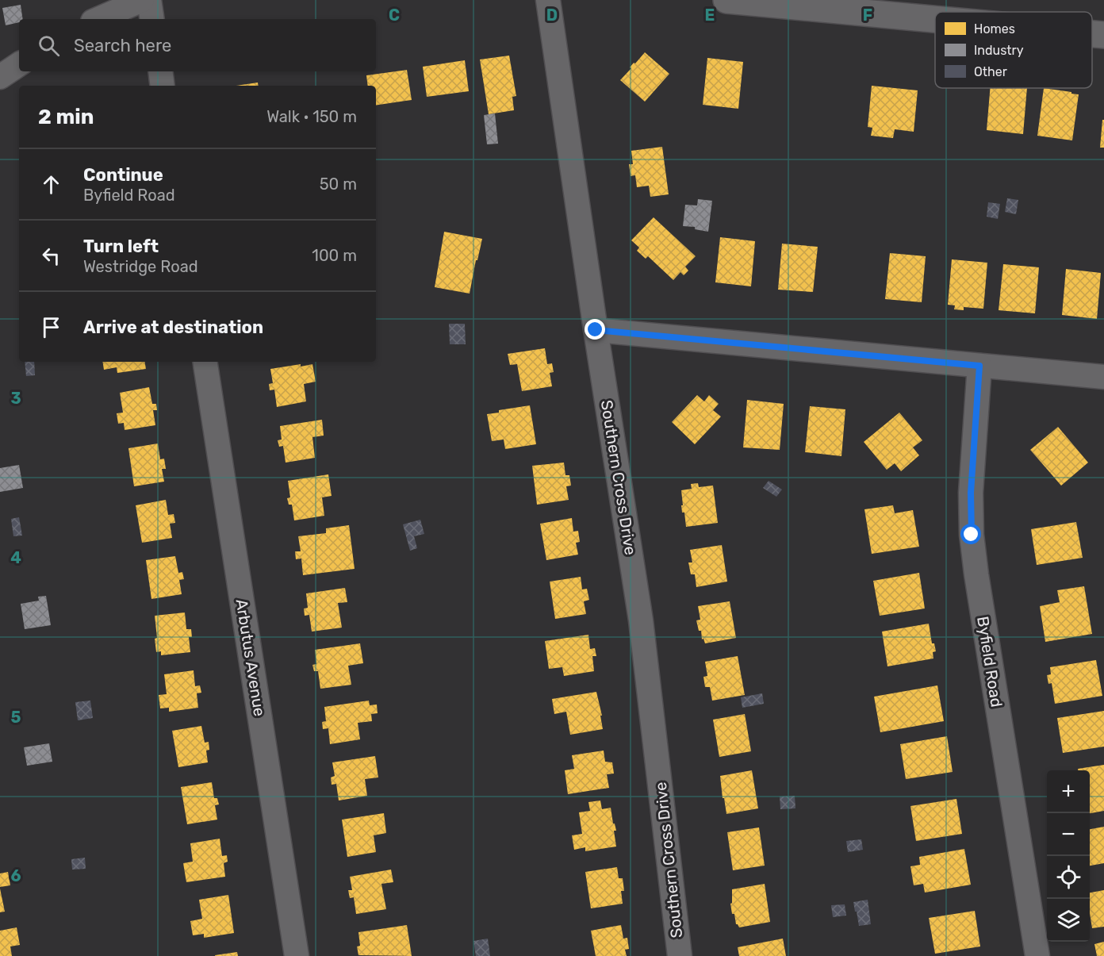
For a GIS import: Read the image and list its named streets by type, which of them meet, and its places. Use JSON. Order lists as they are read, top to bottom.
{
  "streets": {
    "street": ["Southern Cross Drive", "Arbutus Avenue", "Byfield Road"]
  },
  "legend": ["Homes", "Industry", "Other"],
  "page": {
    "search": "Search here",
    "heading": ["2 min", "Walk · 150 m"],
    "list": [
      ["Continue", "Byfield Road", "50 m"],
      ["Turn left", "Westridge Road", "100 m"],
      "Arrive at destination"
    ],
    "map_buttons": ["+", "−"]
  },
  "grid": {
    "columns": [
      "C",
      "D",
      "E",
      "F"
    ],
    "rows": [
      "3",
      "4",
      "5",
      "6"
    ]
  }
}
